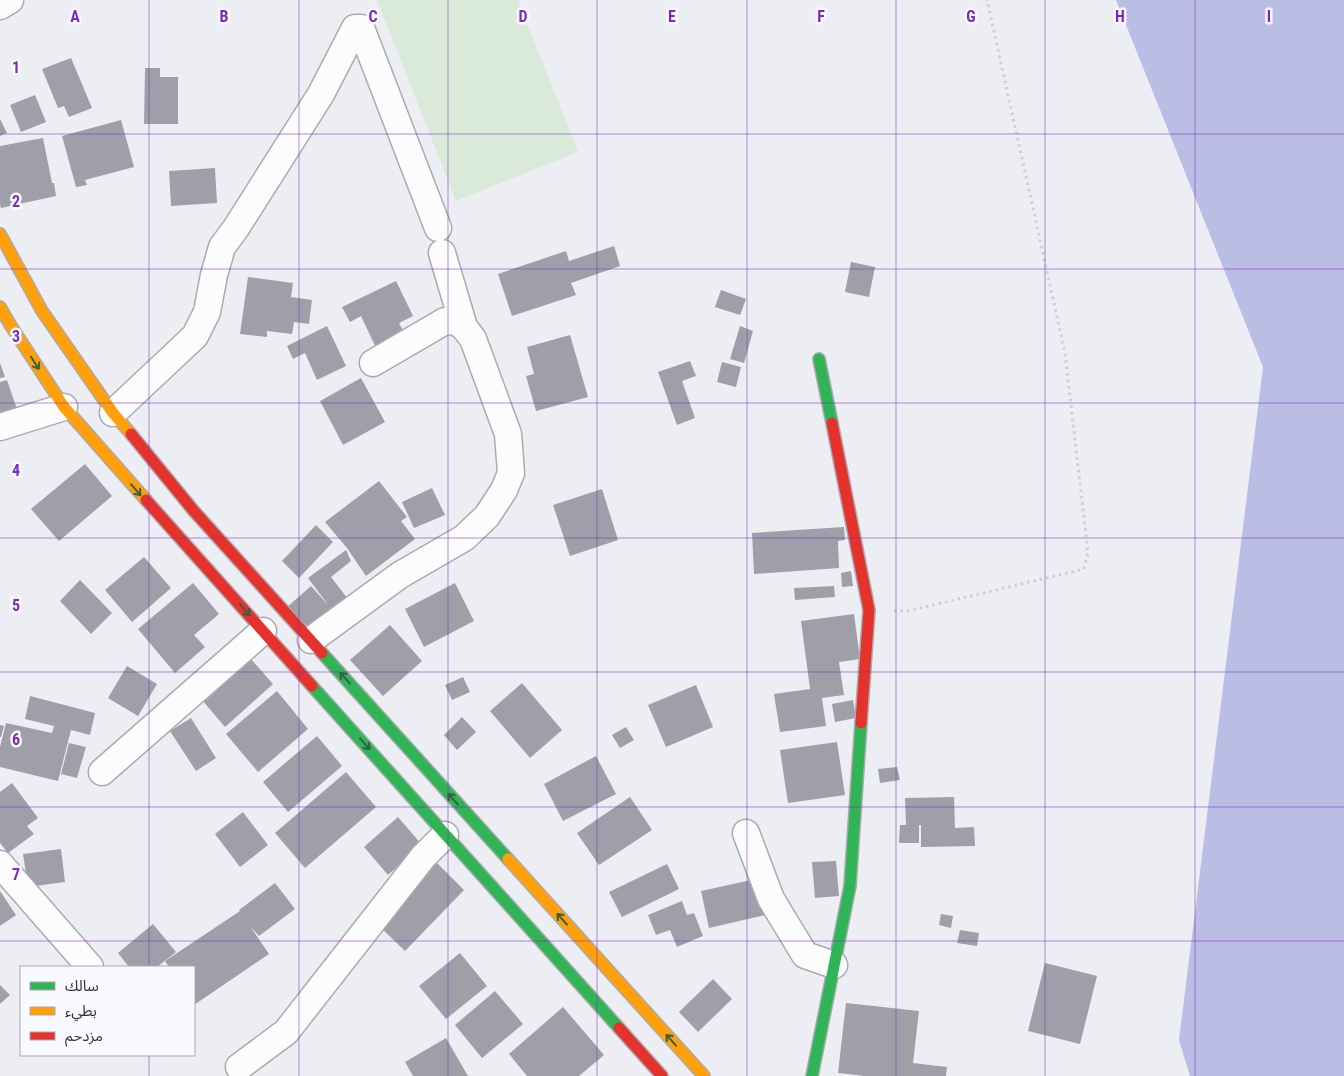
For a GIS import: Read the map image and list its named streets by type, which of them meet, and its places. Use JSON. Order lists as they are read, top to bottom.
{
  "legend": ["سالك", "بطيء", "مزدحم"],
  "grid": {
    "columns": [
      "A",
      "B",
      "C",
      "D",
      "E",
      "F",
      "G",
      "H",
      "I"
    ],
    "rows": [
      "1",
      "2",
      "3",
      "4",
      "5",
      "6",
      "7"
    ]
  }
}
